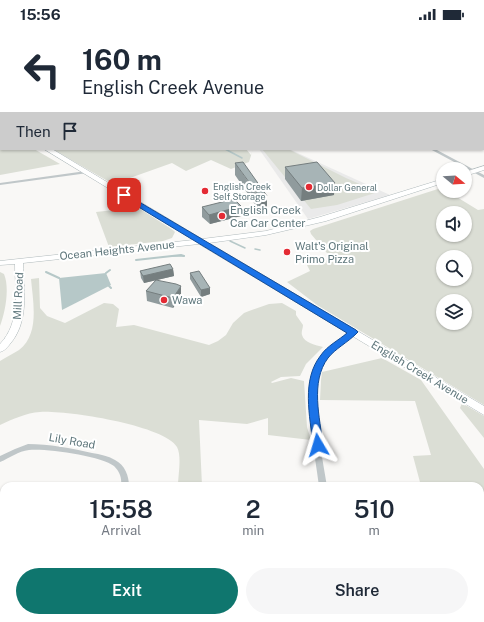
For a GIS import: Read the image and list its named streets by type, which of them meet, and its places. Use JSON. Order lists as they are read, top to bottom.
{
  "streets": {
    "main road": ["Ocean Heights Avenue", "Mill Road", "English Creek Avenue"],
    "street": ["Lily Road"]
  },
  "crossings": [
    ["Ocean Heights Avenue", "Mill Road"],
    ["Ocean Heights Avenue", "English Creek Avenue"]
  ],
  "places": [
    "Dollar General",
    "English Creek Self Storage",
    "English Creek Car Car Center",
    "Walt's Original Primo Pizza",
    "Wawa"
  ],
  "north": "right",
  "page": {
    "status": "15:56",
    "turn": ["160 m", "English Creek Avenue"],
    "then": "Then",
    "eta": [
      "15:58",
      "Arrival",
      "2",
      "min",
      "510",
      "m"
    ],
    "buttons": ["Exit", "Share"]
  }
}
